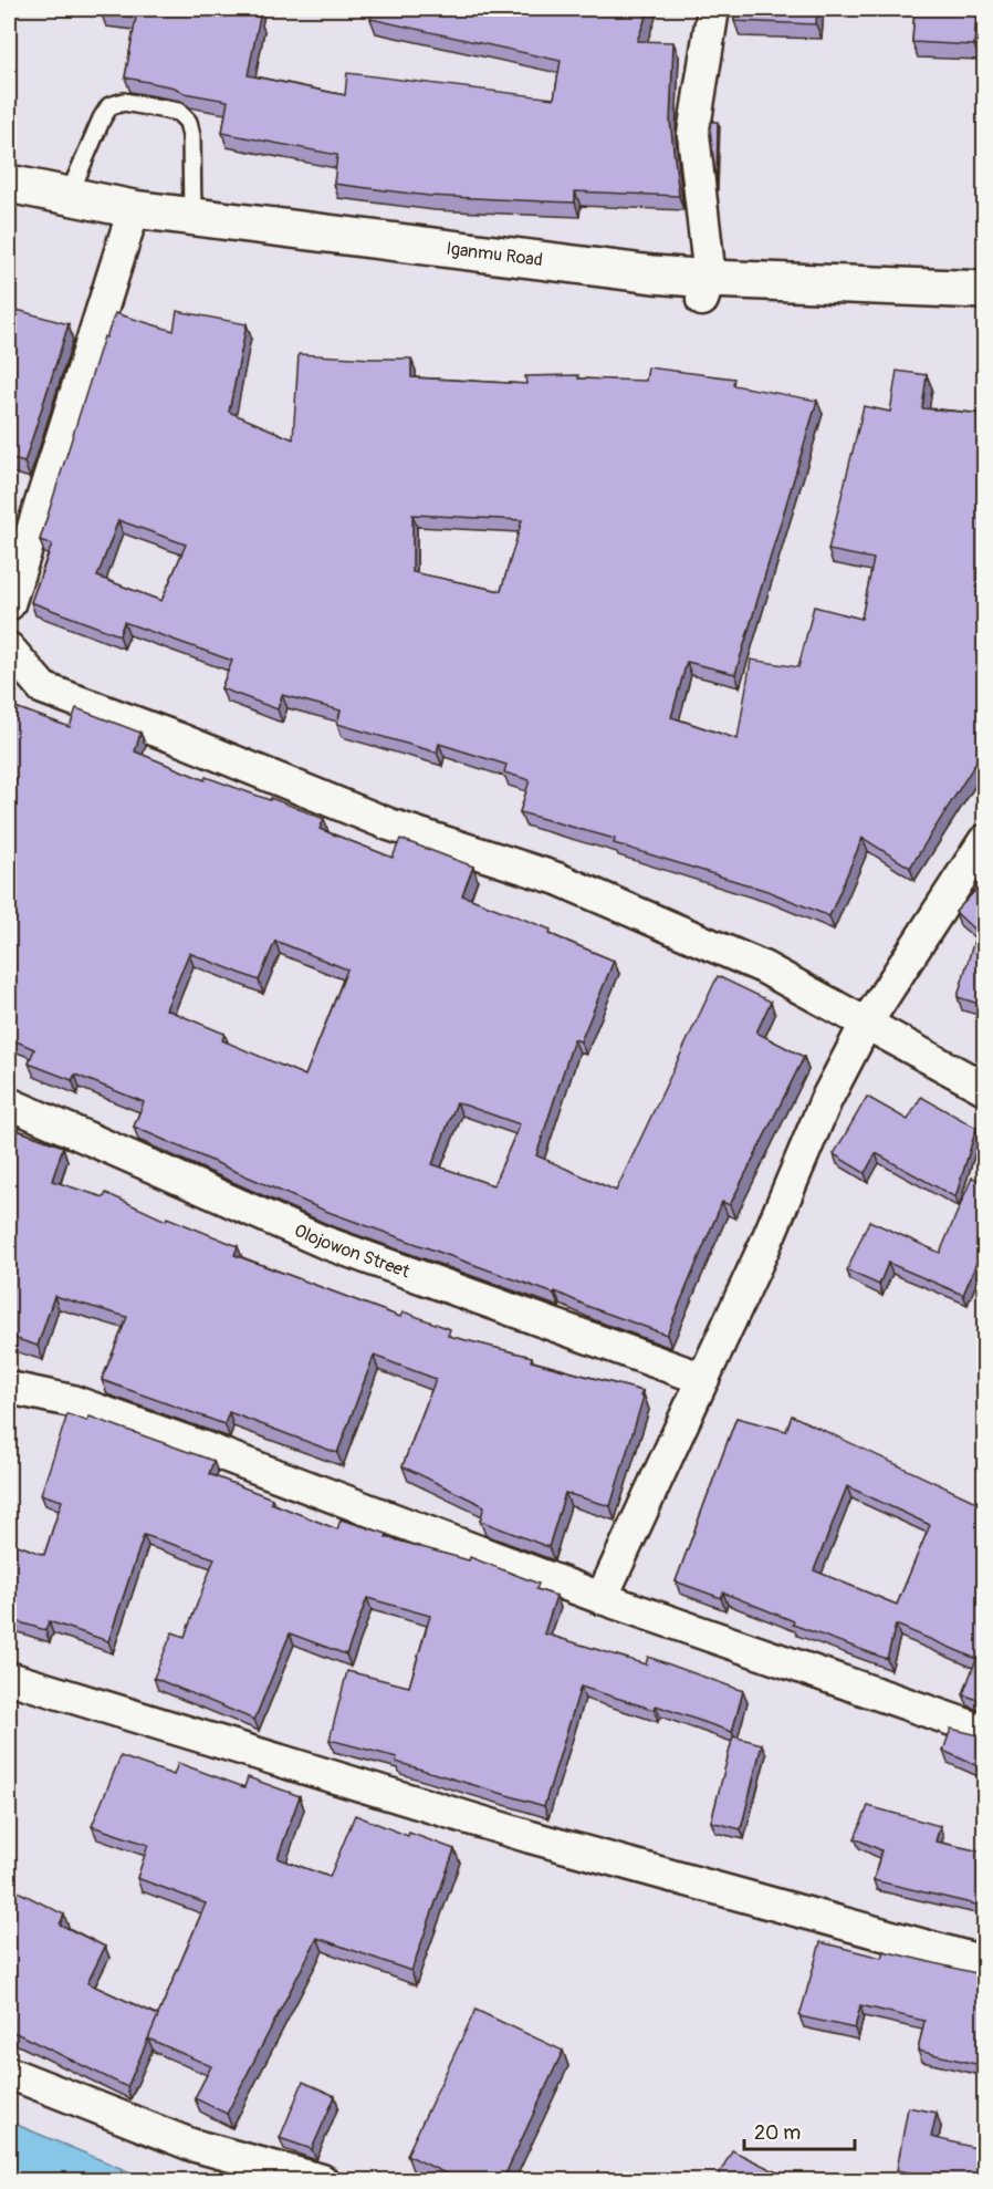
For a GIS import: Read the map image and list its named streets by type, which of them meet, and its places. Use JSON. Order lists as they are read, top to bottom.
{
  "streets": {
    "main road": ["Iganmu Road"],
    "street": ["Olojowon Street"]
  },
  "scale_bar": "20 m"
}
